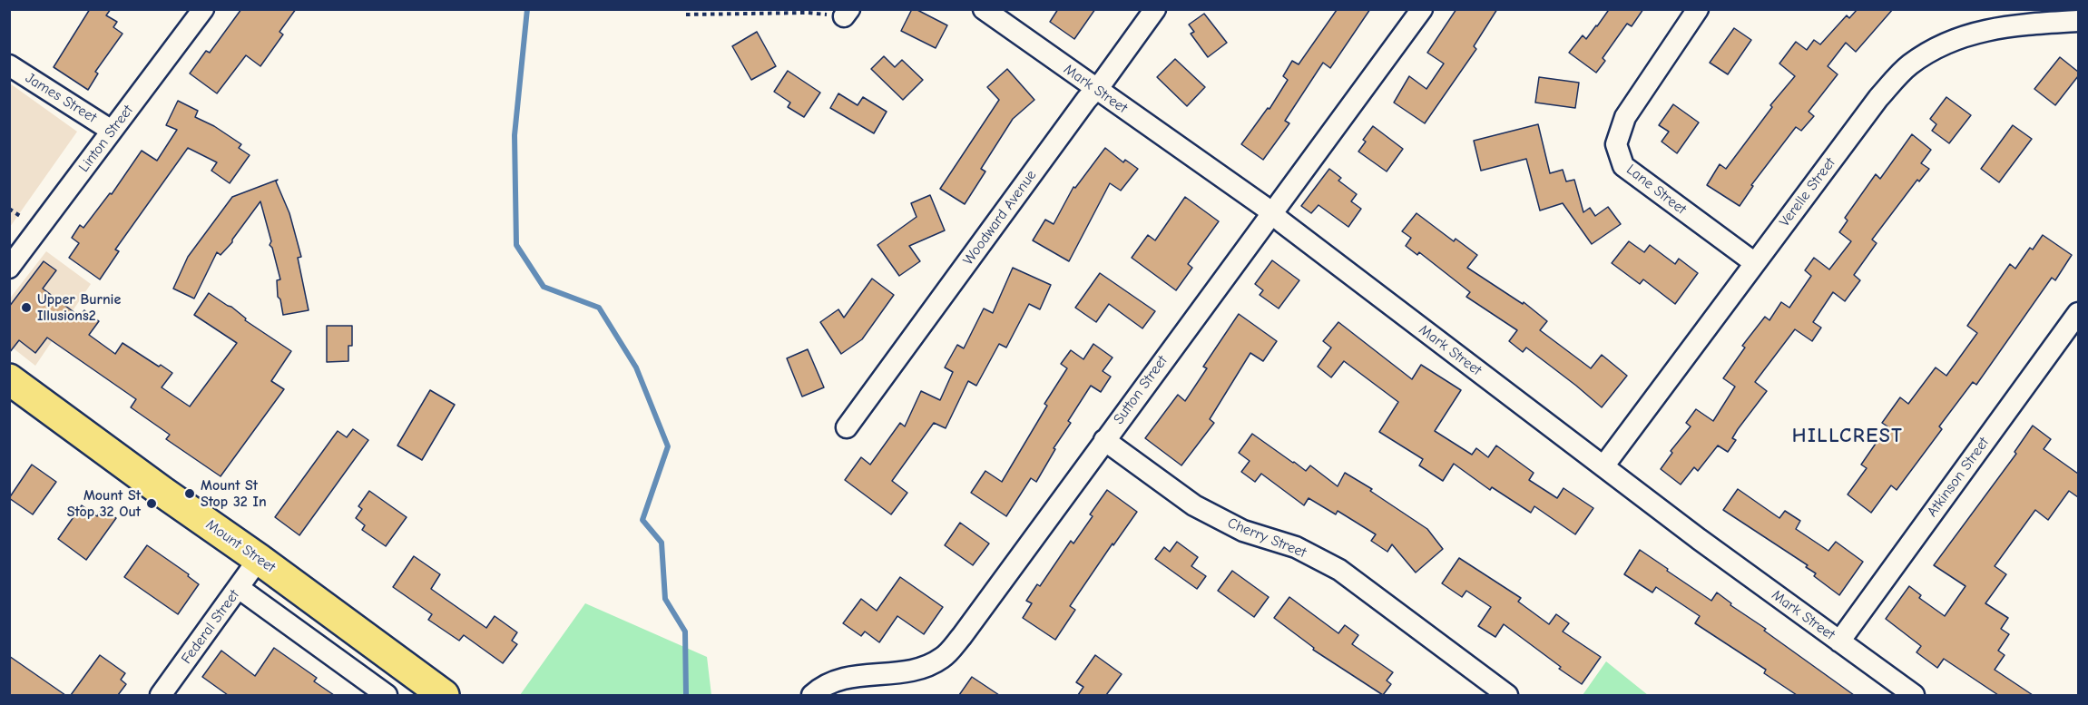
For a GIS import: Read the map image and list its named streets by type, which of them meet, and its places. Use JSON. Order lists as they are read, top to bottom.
{
  "streets": {
    "highway": ["Mount Street"],
    "street": [
      "Mark Street",
      "James Street",
      "Linton Street",
      "Lane Street",
      "Verelle Street",
      "Woodward Avenue",
      "Sutton Street",
      "Atkinson Street",
      "Cherry Street",
      "Federal Street"
    ]
  },
  "crossings": [
    ["Mark Street", "Verelle Street"],
    ["Mark Street", "Woodward Avenue"],
    ["Mark Street", "Sutton Street"],
    ["Mark Street", "Atkinson Street"],
    ["James Street", "Linton Street"],
    ["Lane Street", "Verelle Street"],
    ["Sutton Street", "Cherry Street"],
    ["Mount Street", "Federal Street"]
  ],
  "districts": ["HILLCREST"],
  "places": ["Upper Burnie Illusions2", "Mount St Stop 32 In", "Mount St Stop 32 Out"]
}
